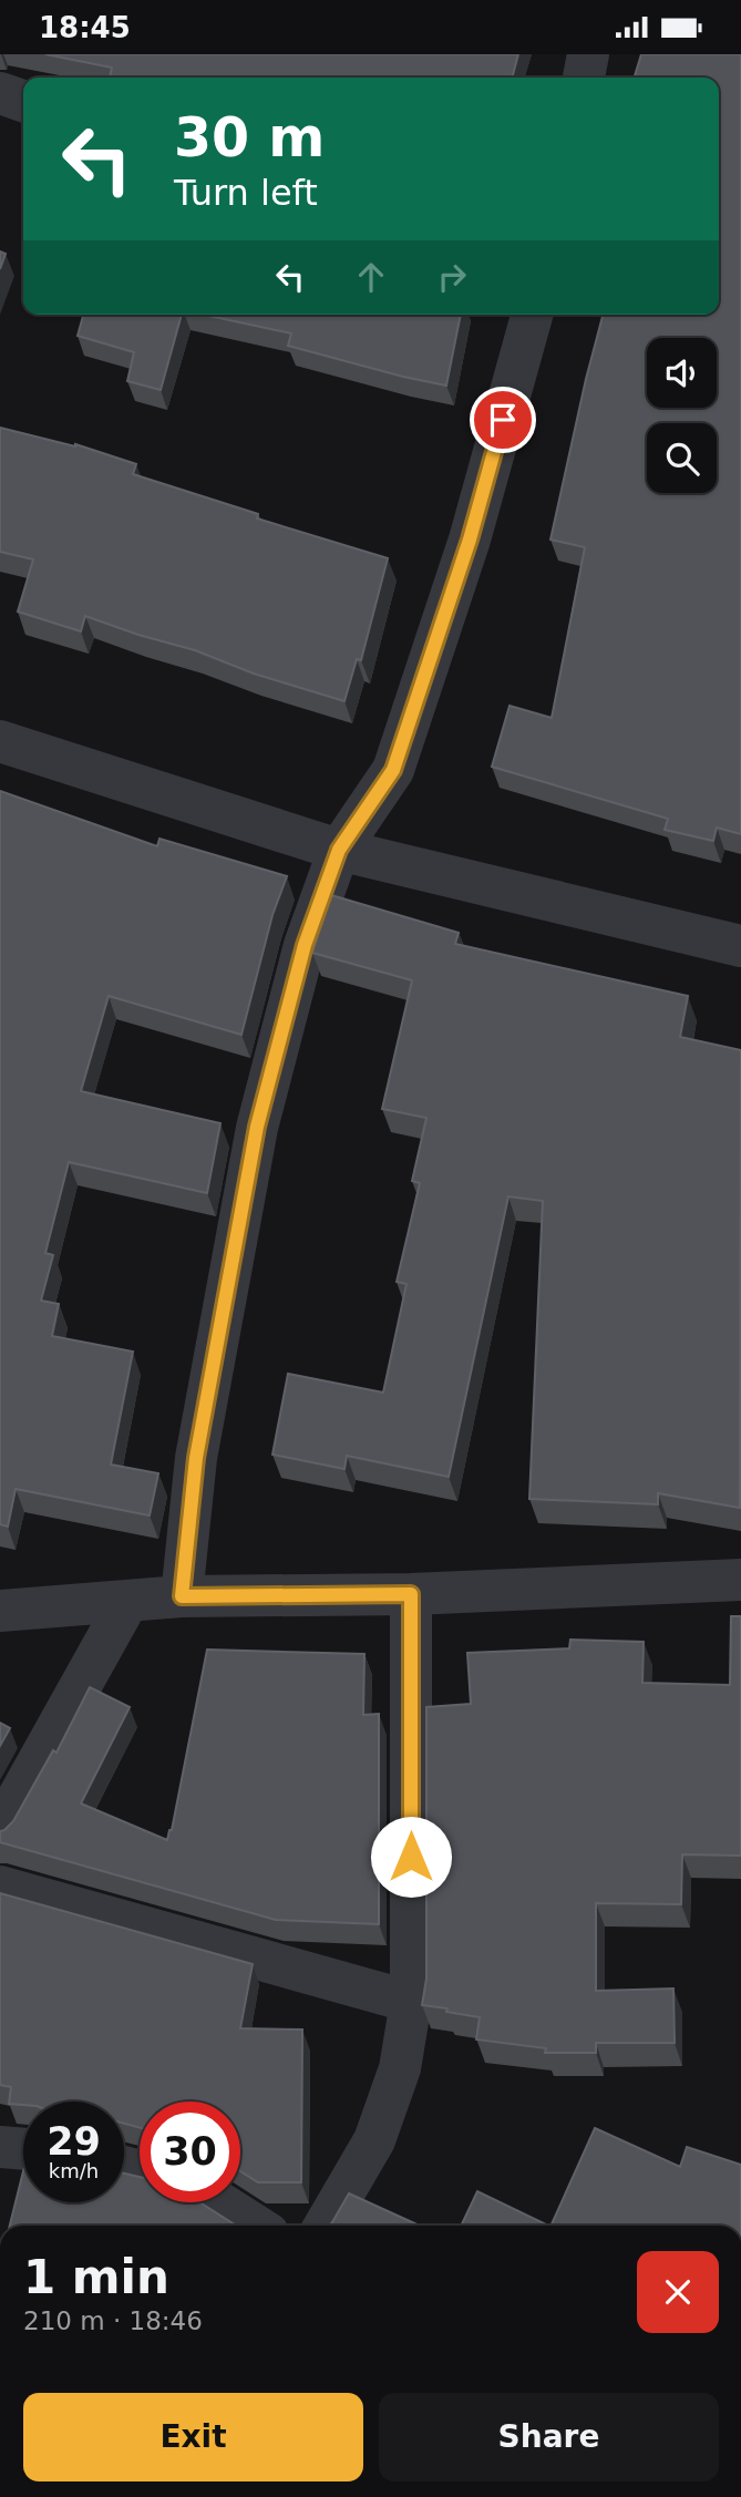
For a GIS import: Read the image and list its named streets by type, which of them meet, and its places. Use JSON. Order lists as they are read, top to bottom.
{
  "page": {
    "status": "18:45",
    "turn": ["30 m", "Turn left"],
    "speed": "29 km/h",
    "limit": "30",
    "heading": ["1 min", "210 m · 18:46"],
    "buttons": ["Exit", "Share"]
  }
}
